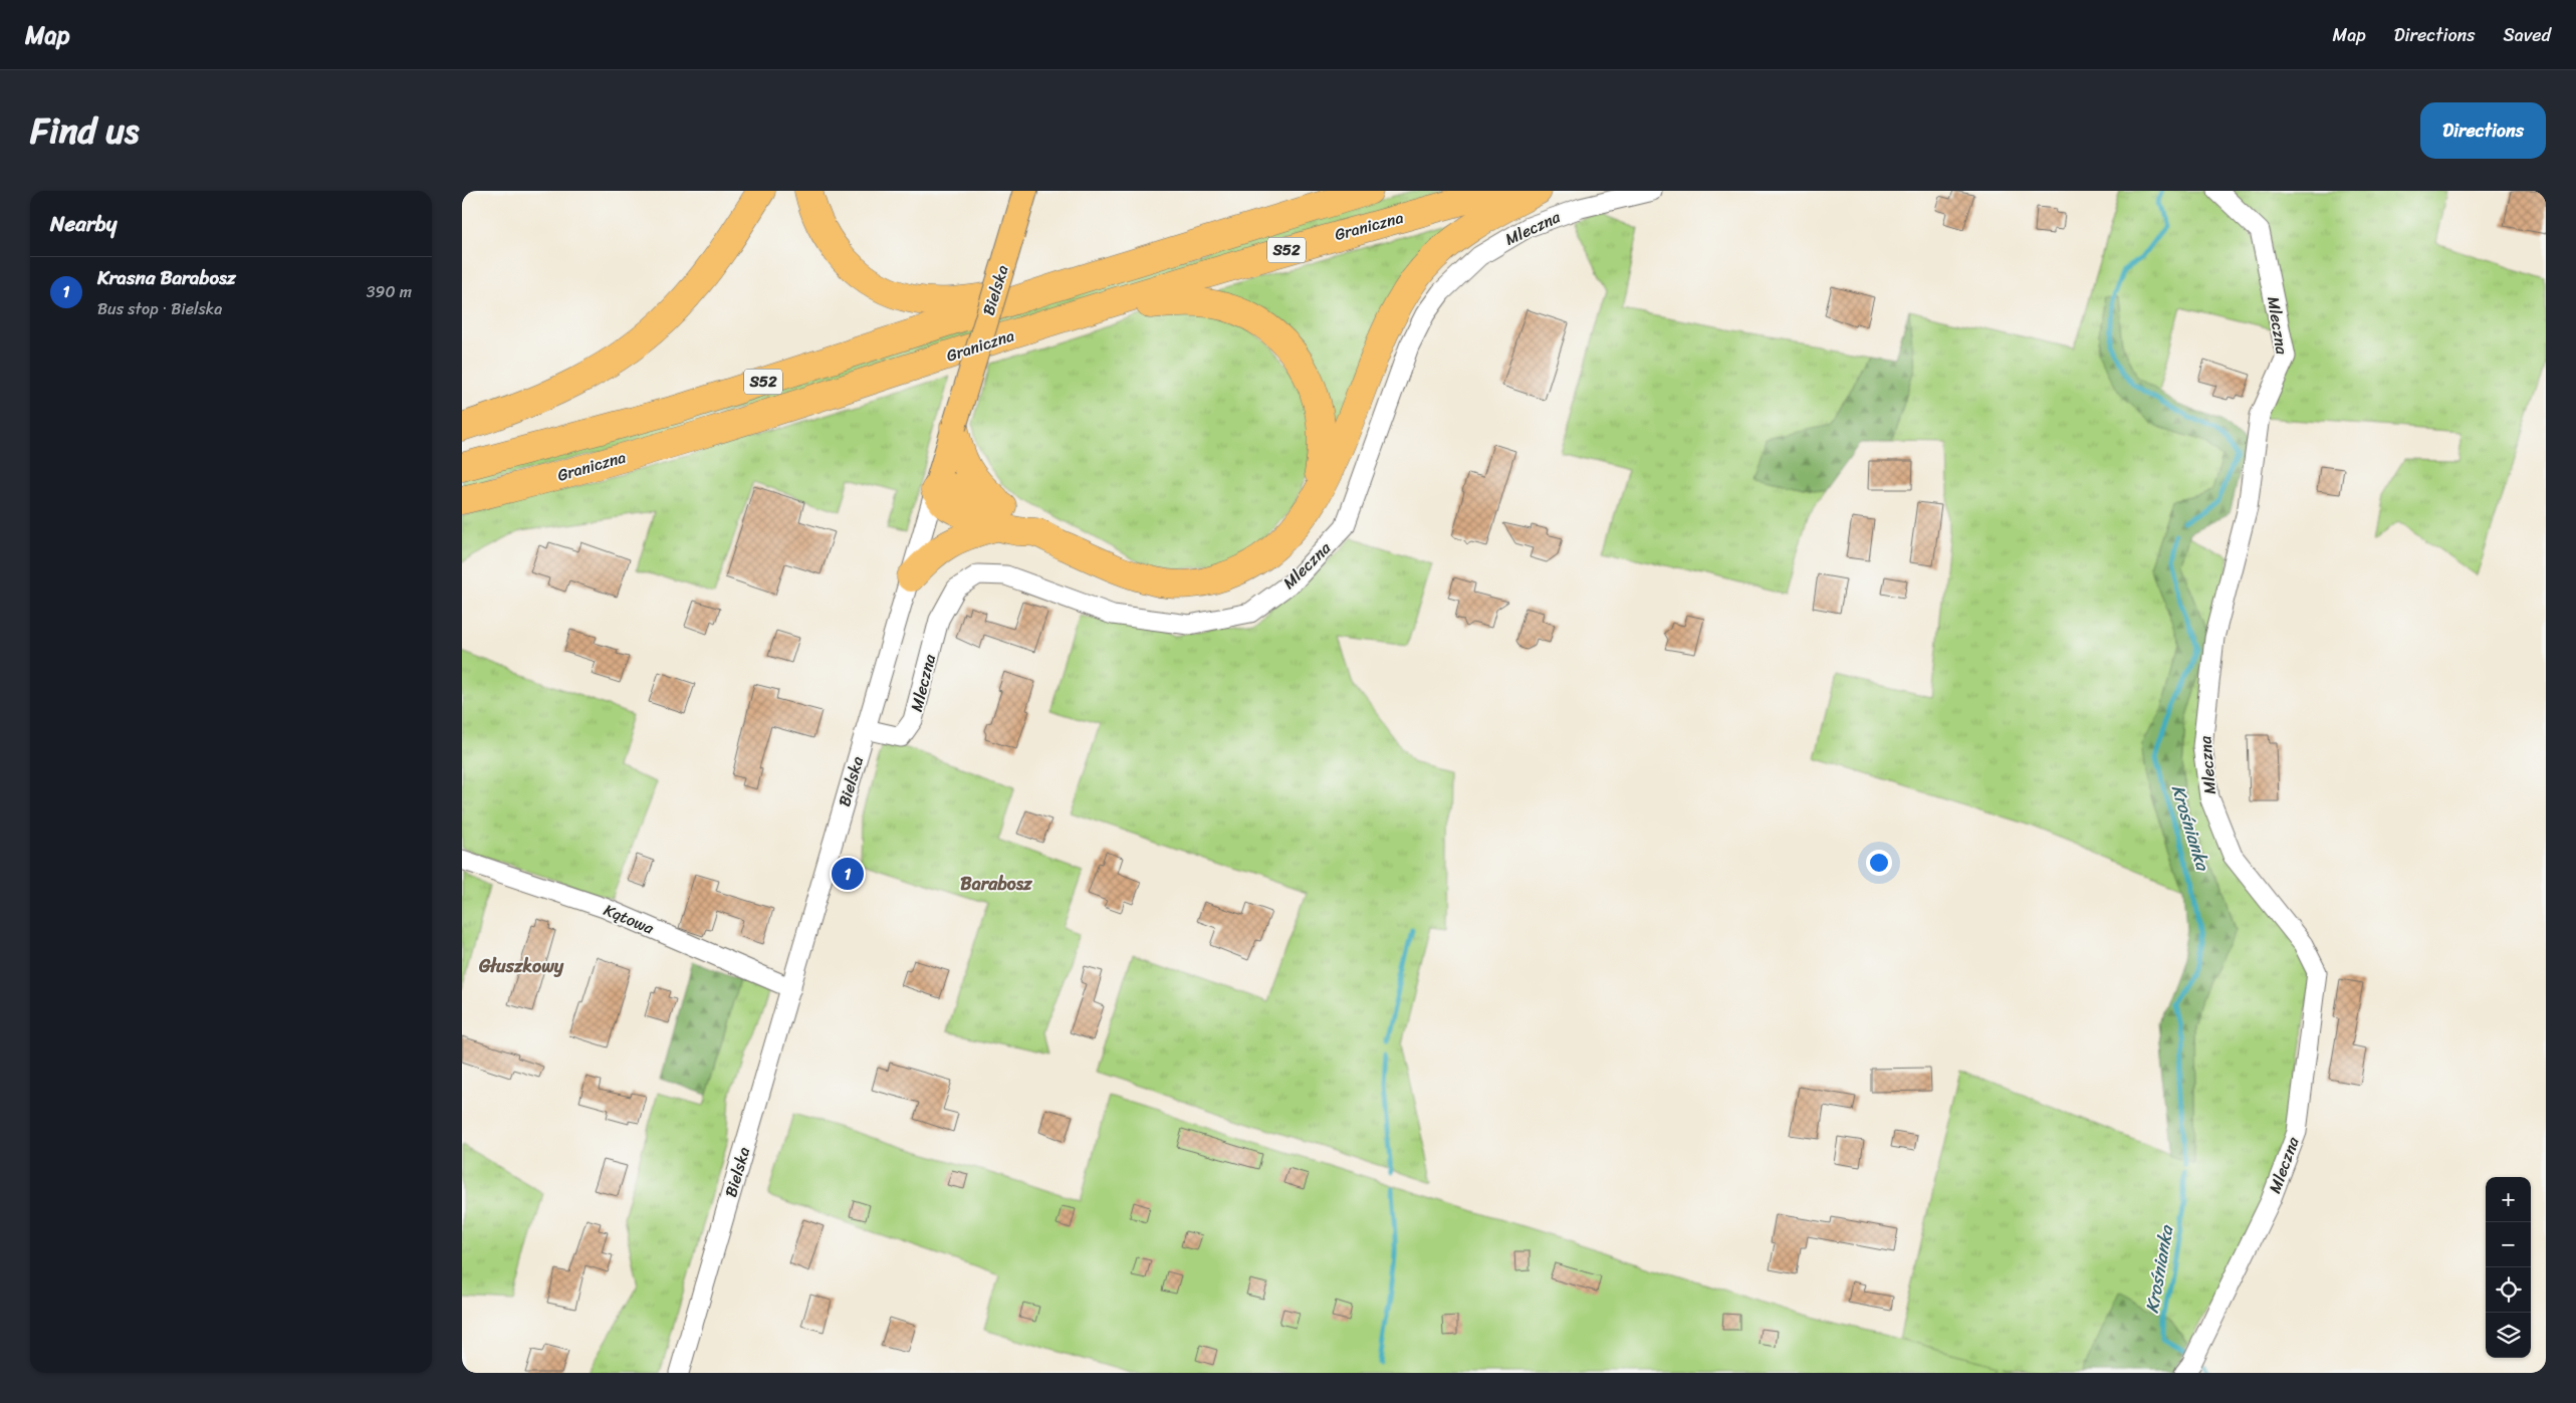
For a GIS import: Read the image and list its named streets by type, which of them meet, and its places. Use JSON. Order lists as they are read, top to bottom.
{
  "streets": {
    "highway": ["Graniczna", "S52"],
    "main road": ["Bielska"],
    "street": ["Mleczna", "Kątowa"]
  },
  "crossings": [
    ["Mleczna", "Bielska"],
    ["Bielska", "Kątowa"]
  ],
  "districts": ["Barabosz", "Głuszkowy"],
  "water": ["Krośnianka"],
  "page": {
    "header": "Map",
    "nav": ["Map", "Directions", "Saved"],
    "title": "Find us",
    "buttons": "Directions",
    "heading": "Nearby",
    "list": [
      {
        "mark": "1",
        "name": "Krasna Barabosz",
        "note": "Bus stop · Bielska",
        "value": "390 m"
      }
    ],
    "pins": "1",
    "map_buttons": ["+", "−"]
  }
}
